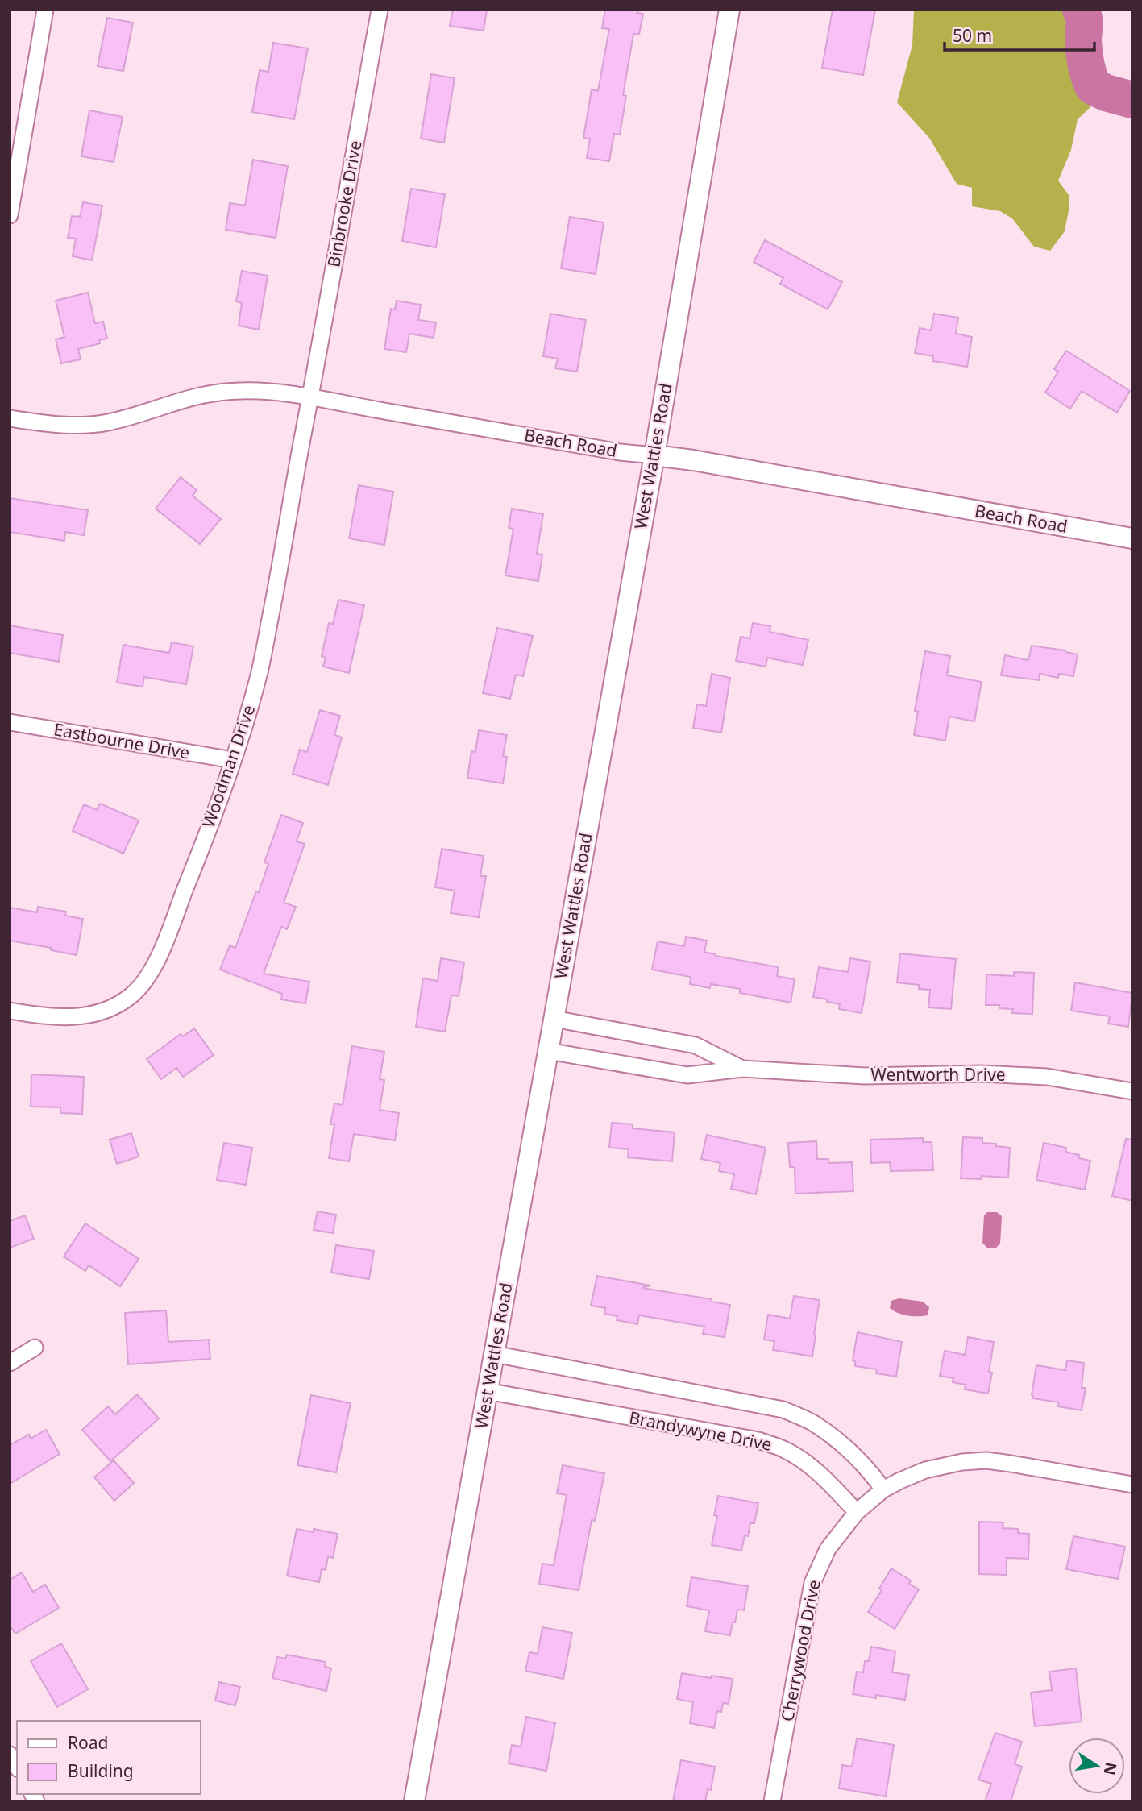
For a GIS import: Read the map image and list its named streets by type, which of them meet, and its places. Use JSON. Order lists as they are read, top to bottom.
{
  "streets": {
    "street": [
      "Binbrooke Drive",
      "Beach Road",
      "West Wattles Road",
      "Eastbourne Drive",
      "Woodman Drive",
      "Wentworth Drive",
      "Brandywyne Drive",
      "Cherrywood Drive"
    ]
  },
  "crossings": [
    ["Binbrooke Drive", "Beach Road"],
    ["Binbrooke Drive", "Woodman Drive"],
    ["Beach Road", "West Wattles Road"],
    ["Beach Road", "Woodman Drive"],
    ["West Wattles Road", "Wentworth Drive"],
    ["West Wattles Road", "Brandywyne Drive"],
    ["Eastbourne Drive", "Woodman Drive"],
    ["Brandywyne Drive", "Cherrywood Drive"]
  ],
  "legend": ["Road", "Building"],
  "scale_bar": "50 m",
  "north": "right"
}
